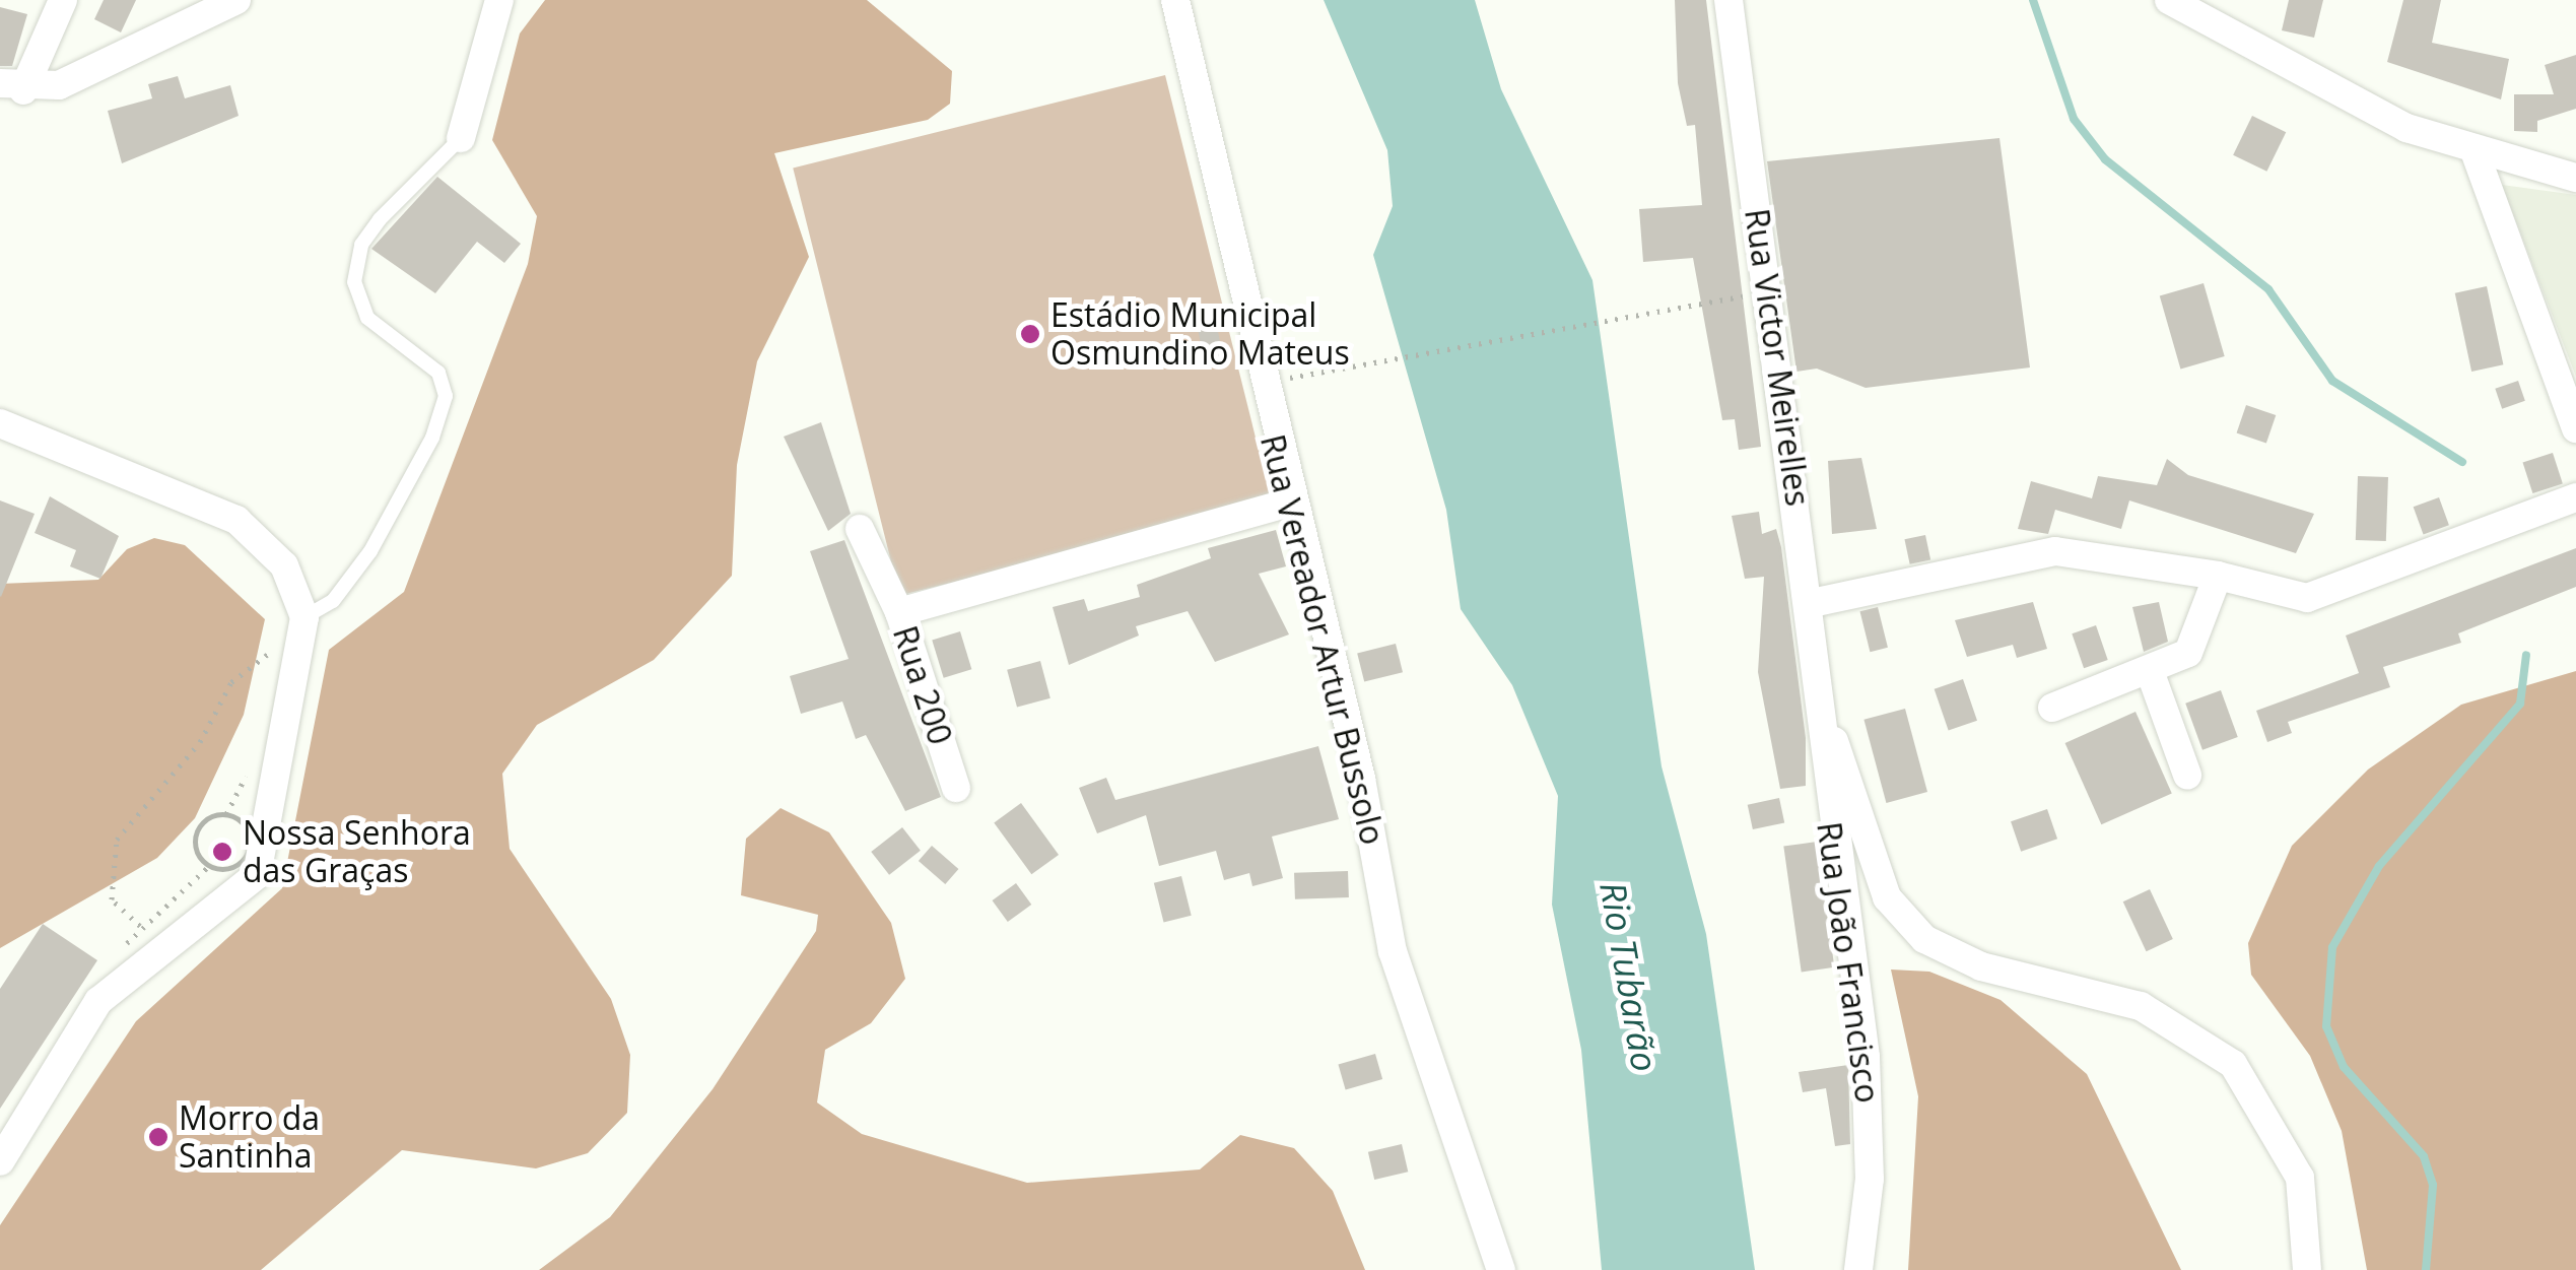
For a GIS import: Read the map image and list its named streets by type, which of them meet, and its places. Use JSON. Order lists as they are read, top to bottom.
{
  "streets": {
    "street": [
      "Rua Victor Meirelles",
      "Rua Vereador Artur Bussolo",
      "Rua 200",
      "Rua João Francisco"
    ]
  },
  "crossings": [
    ["Rua Victor Meirelles", "Rua João Francisco"]
  ],
  "water": ["Rio Tubarão"],
  "places": ["Estádio Municipal Osmundino Mateus", "Nossa Senhora das Graças", "Morro da Santinha"]
}
